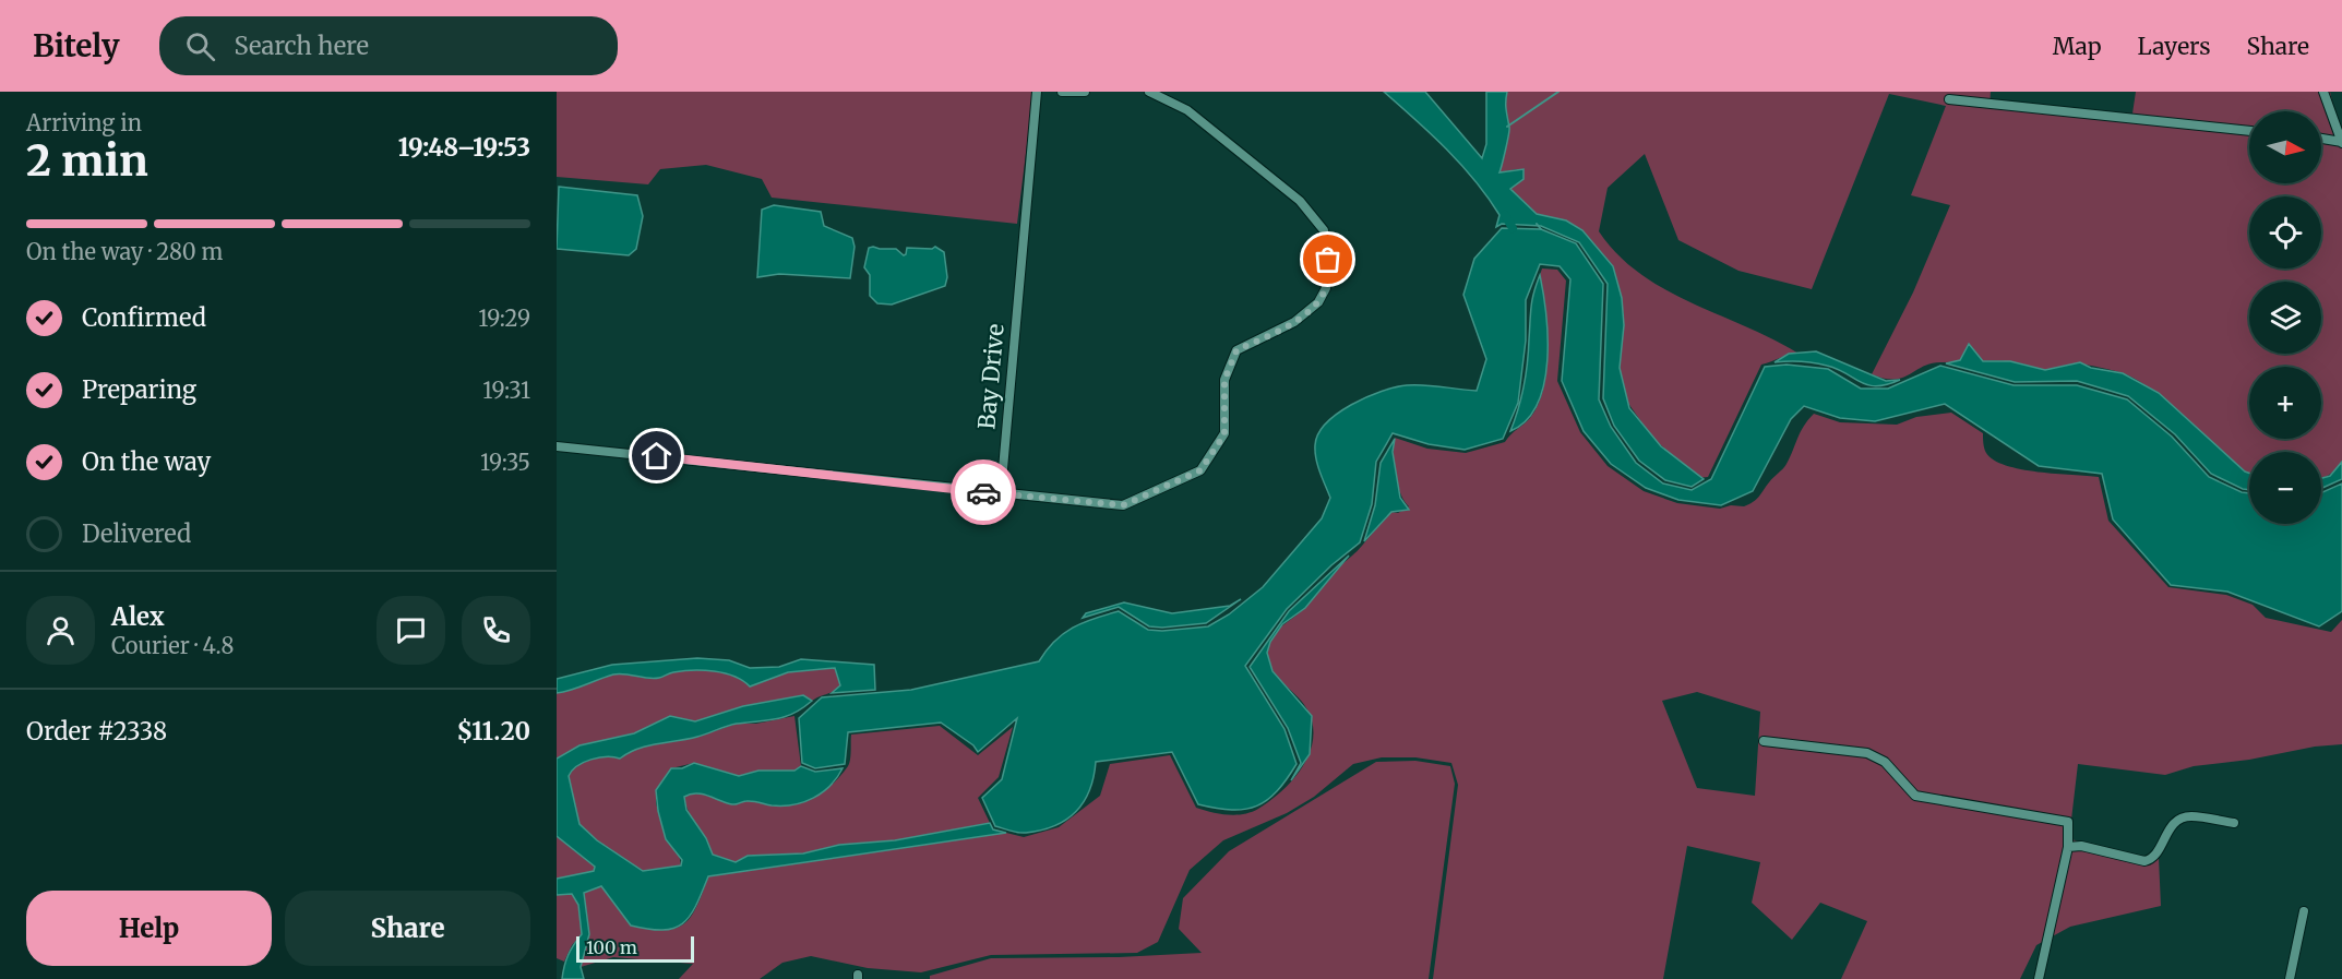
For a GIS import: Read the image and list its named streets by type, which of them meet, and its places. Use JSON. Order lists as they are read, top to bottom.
{
  "streets": {
    "street": ["Bay Drive"]
  },
  "scale_bar": "100 m",
  "north": "right",
  "page": {
    "header": "Bitely",
    "search": "Search here",
    "nav": ["Map", "Layers", "Share"],
    "heading": ["2 min", "Arriving in", "19:48–19:53"],
    "panel": [
      "Alex",
      "Courier · 4.8",
      "Order #2338",
      "$11.20"
    ],
    "map_buttons": ["+", "−"],
    "bar": "On the way · 280 m",
    "list": [
      ["Confirmed", "19:29"],
      ["Preparing", "19:31"],
      ["On the way", "19:35"],
      "Delivered"
    ],
    "buttons": ["Help", "Share"],
    "scale": "100 m"
  }
}
